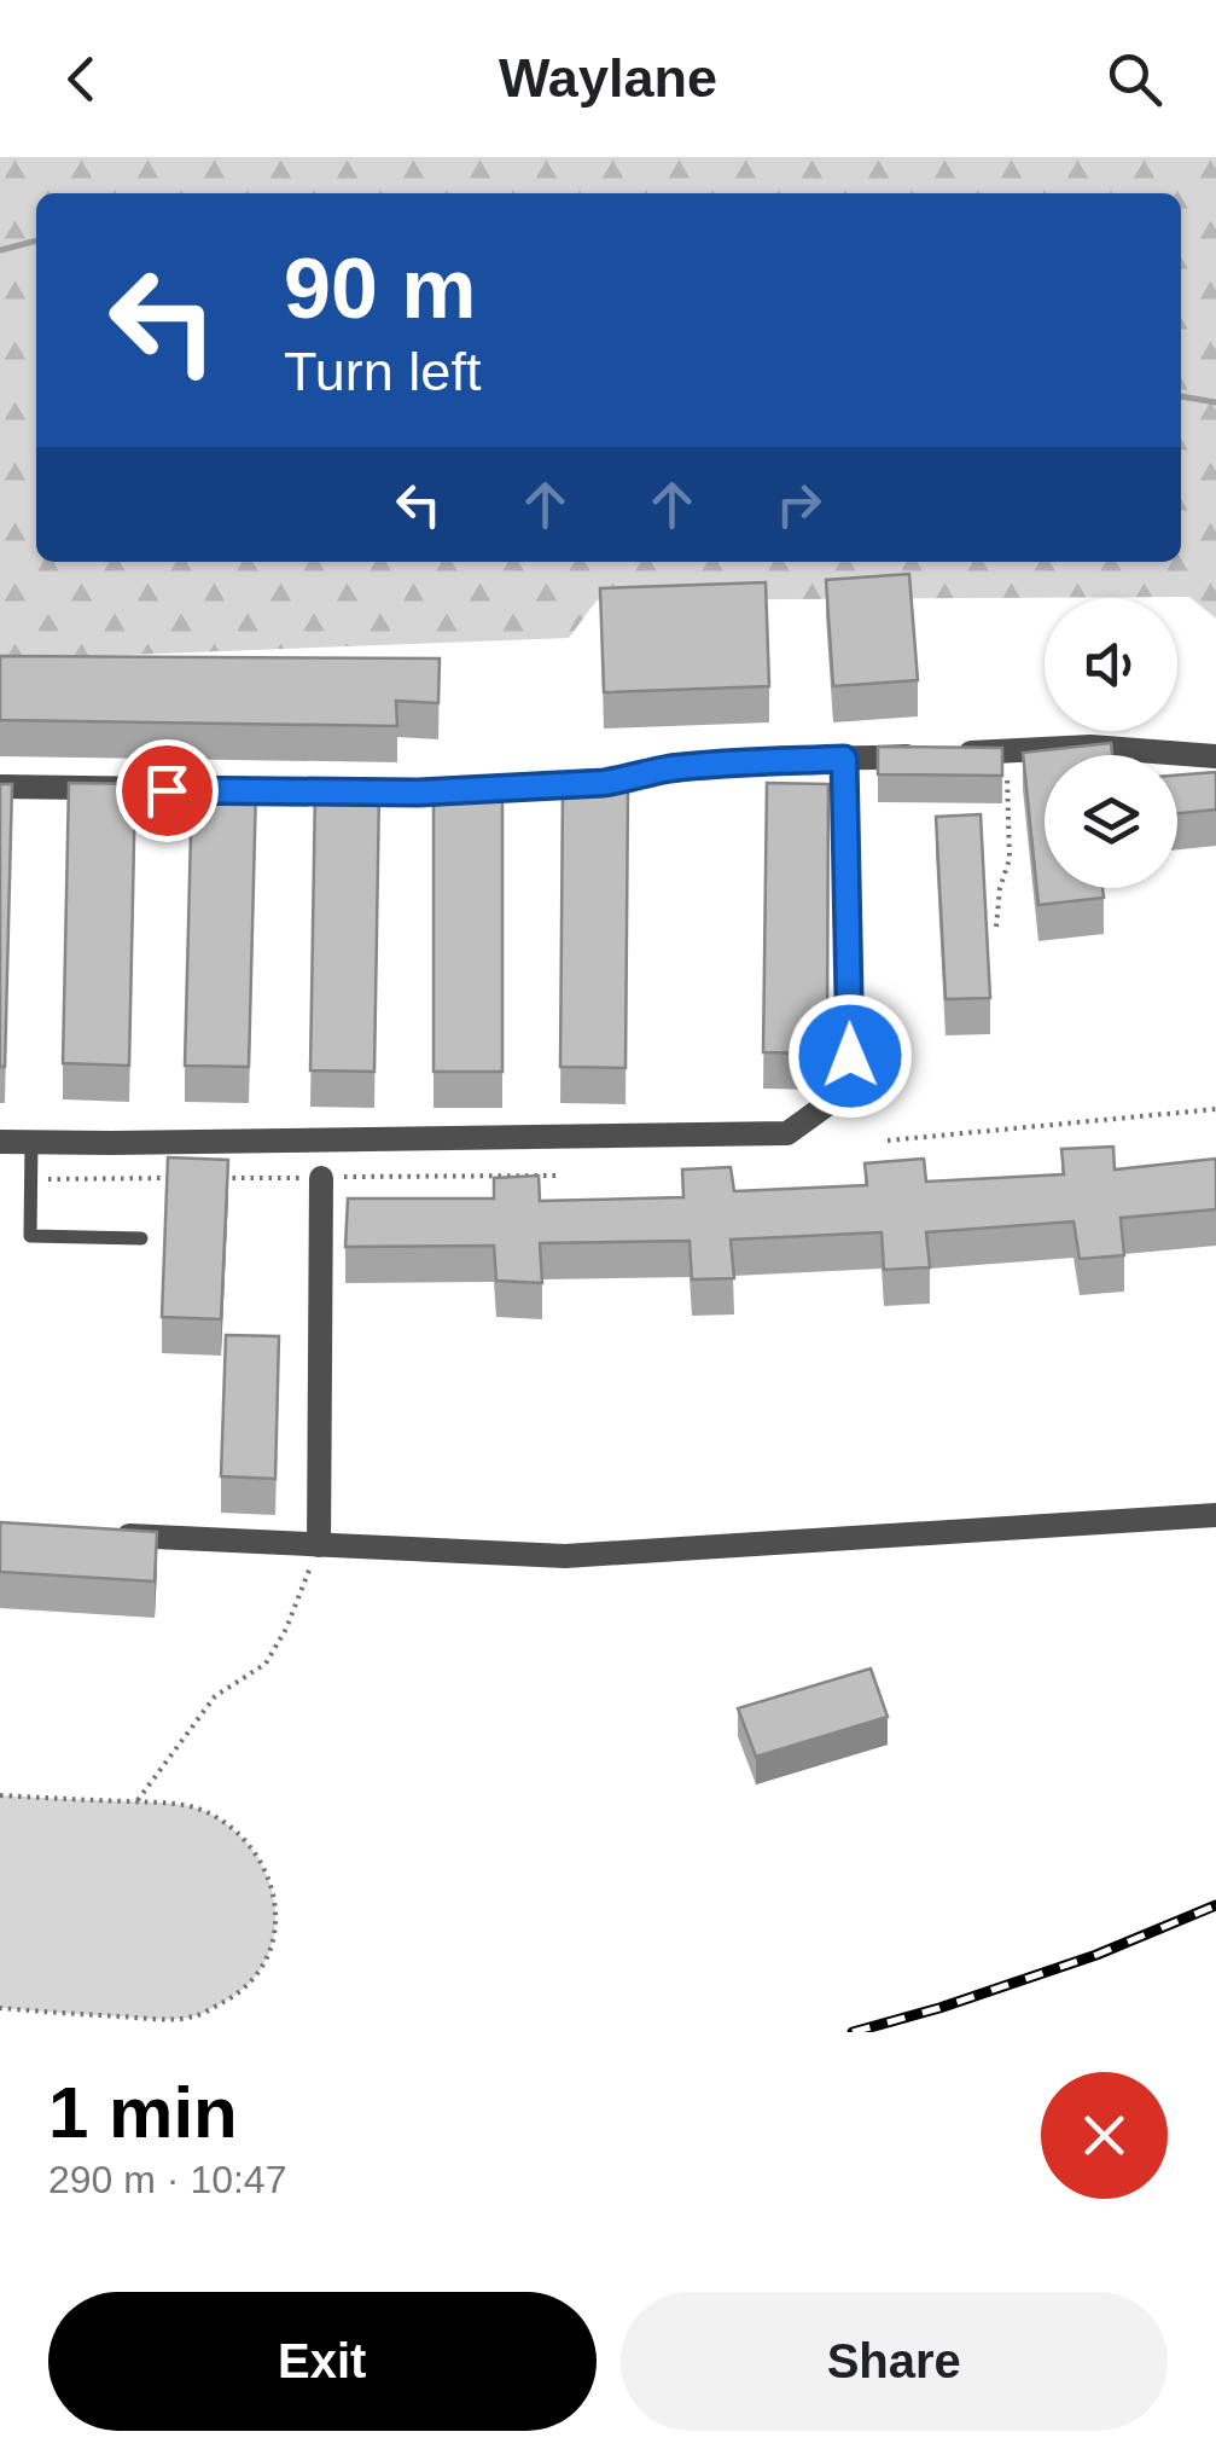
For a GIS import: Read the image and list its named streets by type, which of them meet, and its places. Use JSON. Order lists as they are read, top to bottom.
{
  "page": {
    "header": "Waylane",
    "turn": ["90 m", "Turn left"],
    "heading": ["1 min", "290 m · 10:47"],
    "buttons": ["Exit", "Share"]
  }
}
